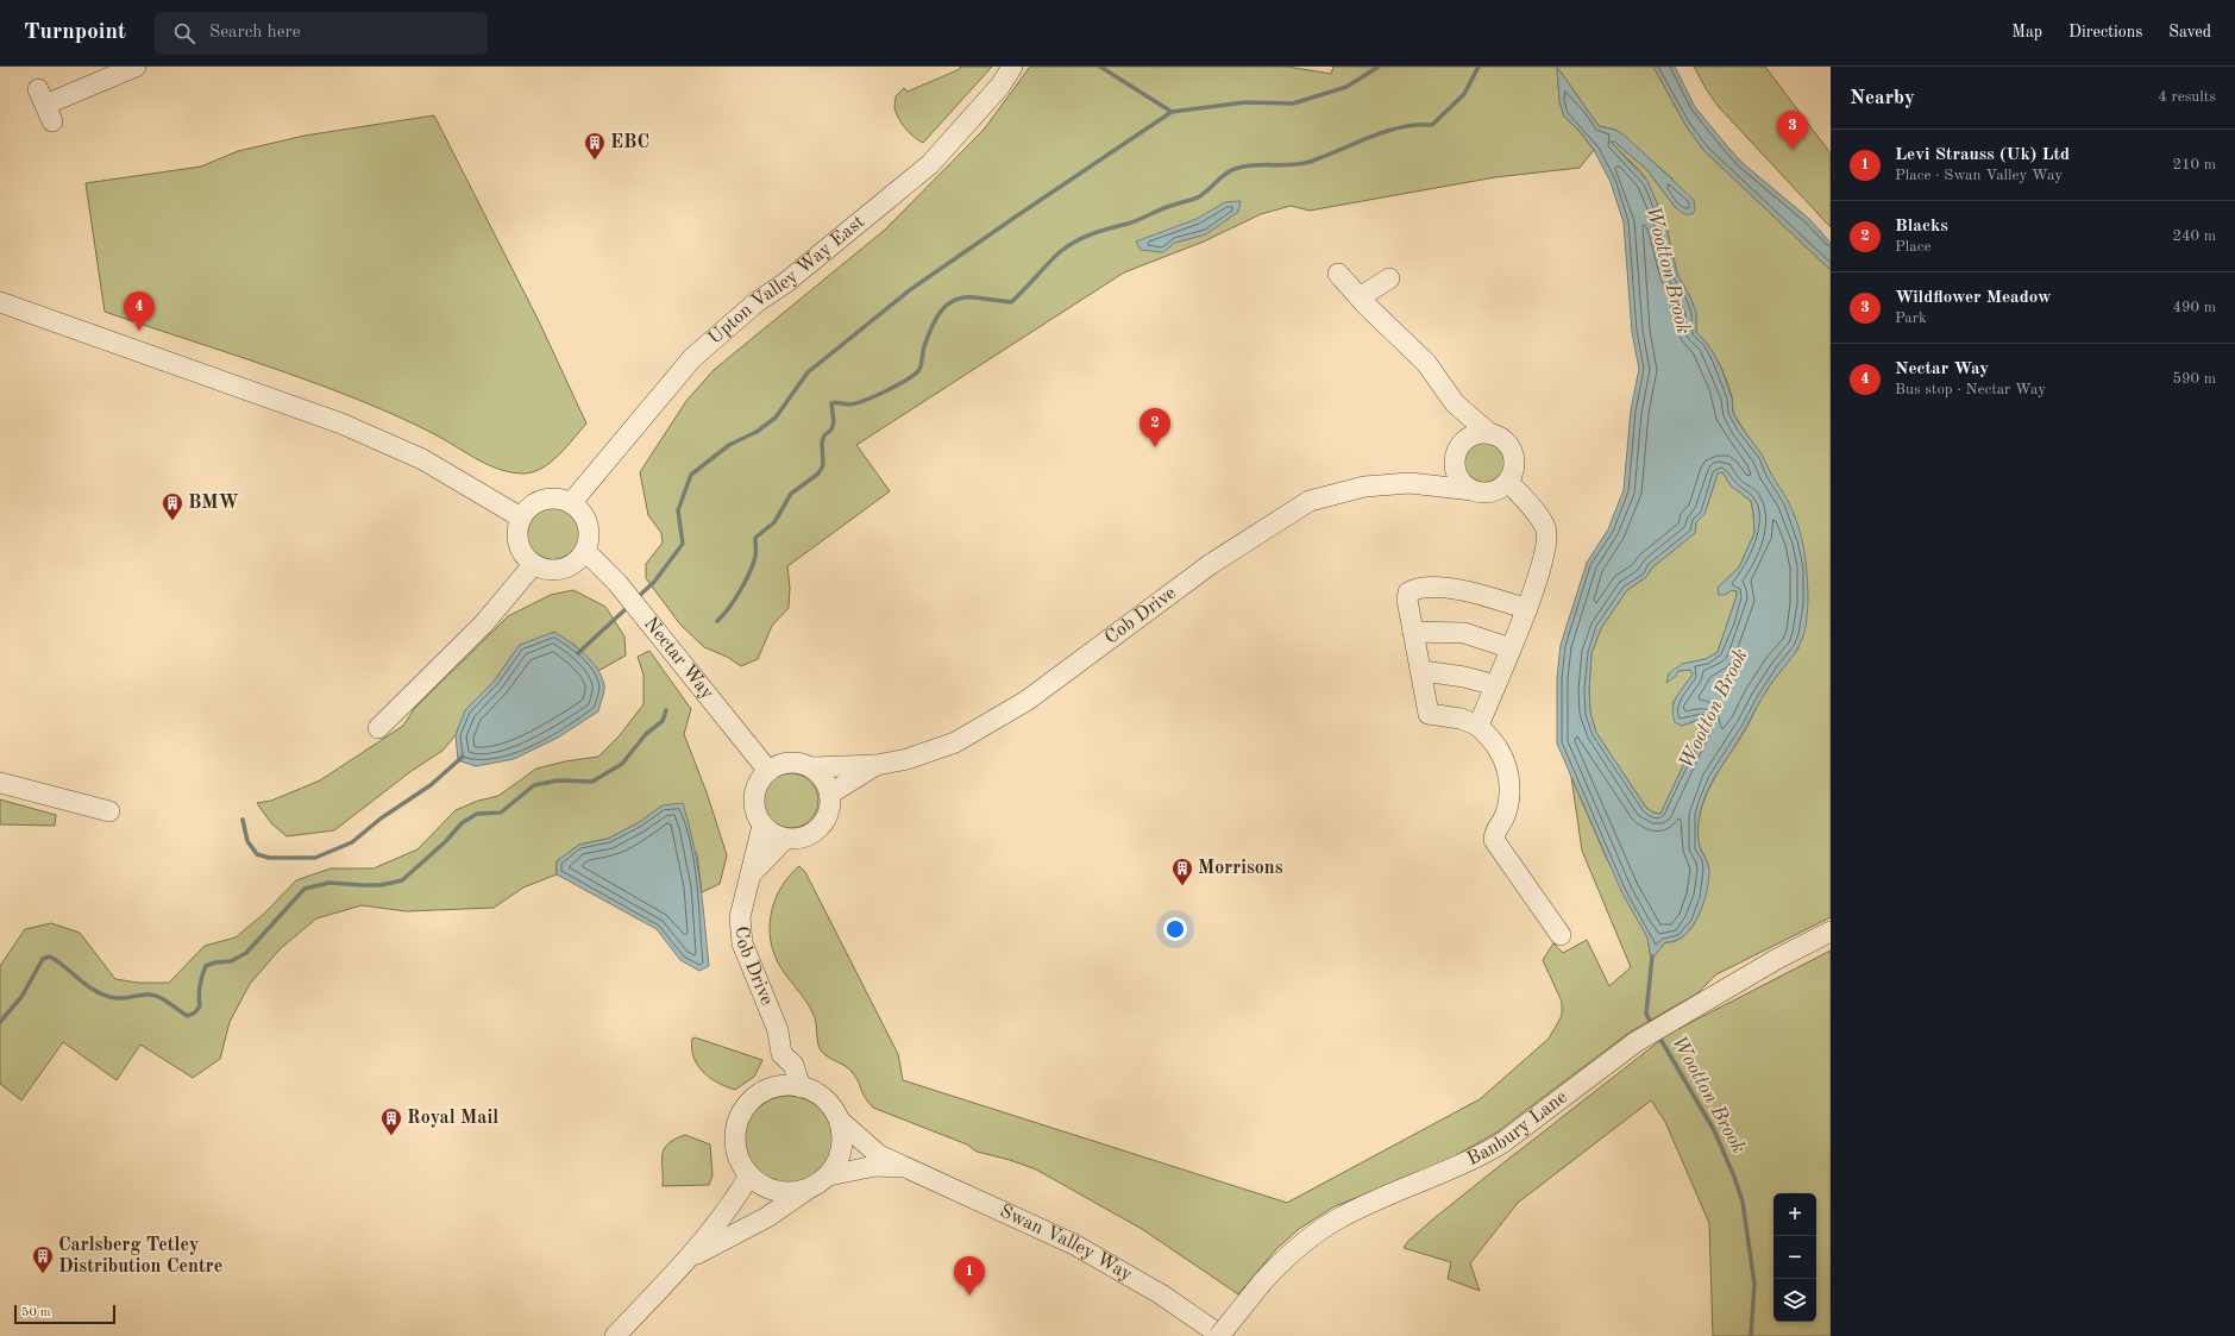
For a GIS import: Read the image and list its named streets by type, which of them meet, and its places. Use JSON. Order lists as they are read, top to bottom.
{
  "streets": {
    "street": [
      "Upton Valley Way East",
      "Cob Drive",
      "Nectar Way",
      "Banbury Lane",
      "Swan Valley Way"
    ]
  },
  "crossings": [
    ["Upton Valley Way East", "Nectar Way"],
    ["Cob Drive", "Nectar Way"],
    ["Cob Drive", "Swan Valley Way"],
    ["Banbury Lane", "Swan Valley Way"]
  ],
  "water": ["Wootton Brook"],
  "places": {
    "building": [
      "EBC",
      "BMW",
      "Morrisons",
      "Royal Mail",
      "Carlsberg Tetley Distribution Centre"
    ]
  },
  "scale_bar": "50 m",
  "page": {
    "header": "Turnpoint",
    "search": "Search here",
    "nav": ["Map", "Directions", "Saved"],
    "heading": ["Nearby", "4 results"],
    "pins": [
      "3",
      "4",
      "2",
      "1"
    ],
    "list": [
      {
        "mark": "1",
        "name": "Levi Strauss (Uk) Ltd",
        "note": "Place · Swan Valley Way",
        "value": "210 m"
      },
      {
        "mark": "2",
        "name": "Blacks",
        "note": "Place",
        "value": "240 m"
      },
      {
        "mark": "3",
        "name": "Wildflower Meadow",
        "note": "Park",
        "value": "490 m"
      },
      {
        "mark": "4",
        "name": "Nectar Way",
        "note": "Bus stop · Nectar Way",
        "value": "590 m"
      }
    ],
    "map_buttons": ["+", "−"],
    "scale": "50 m"
  }
}
